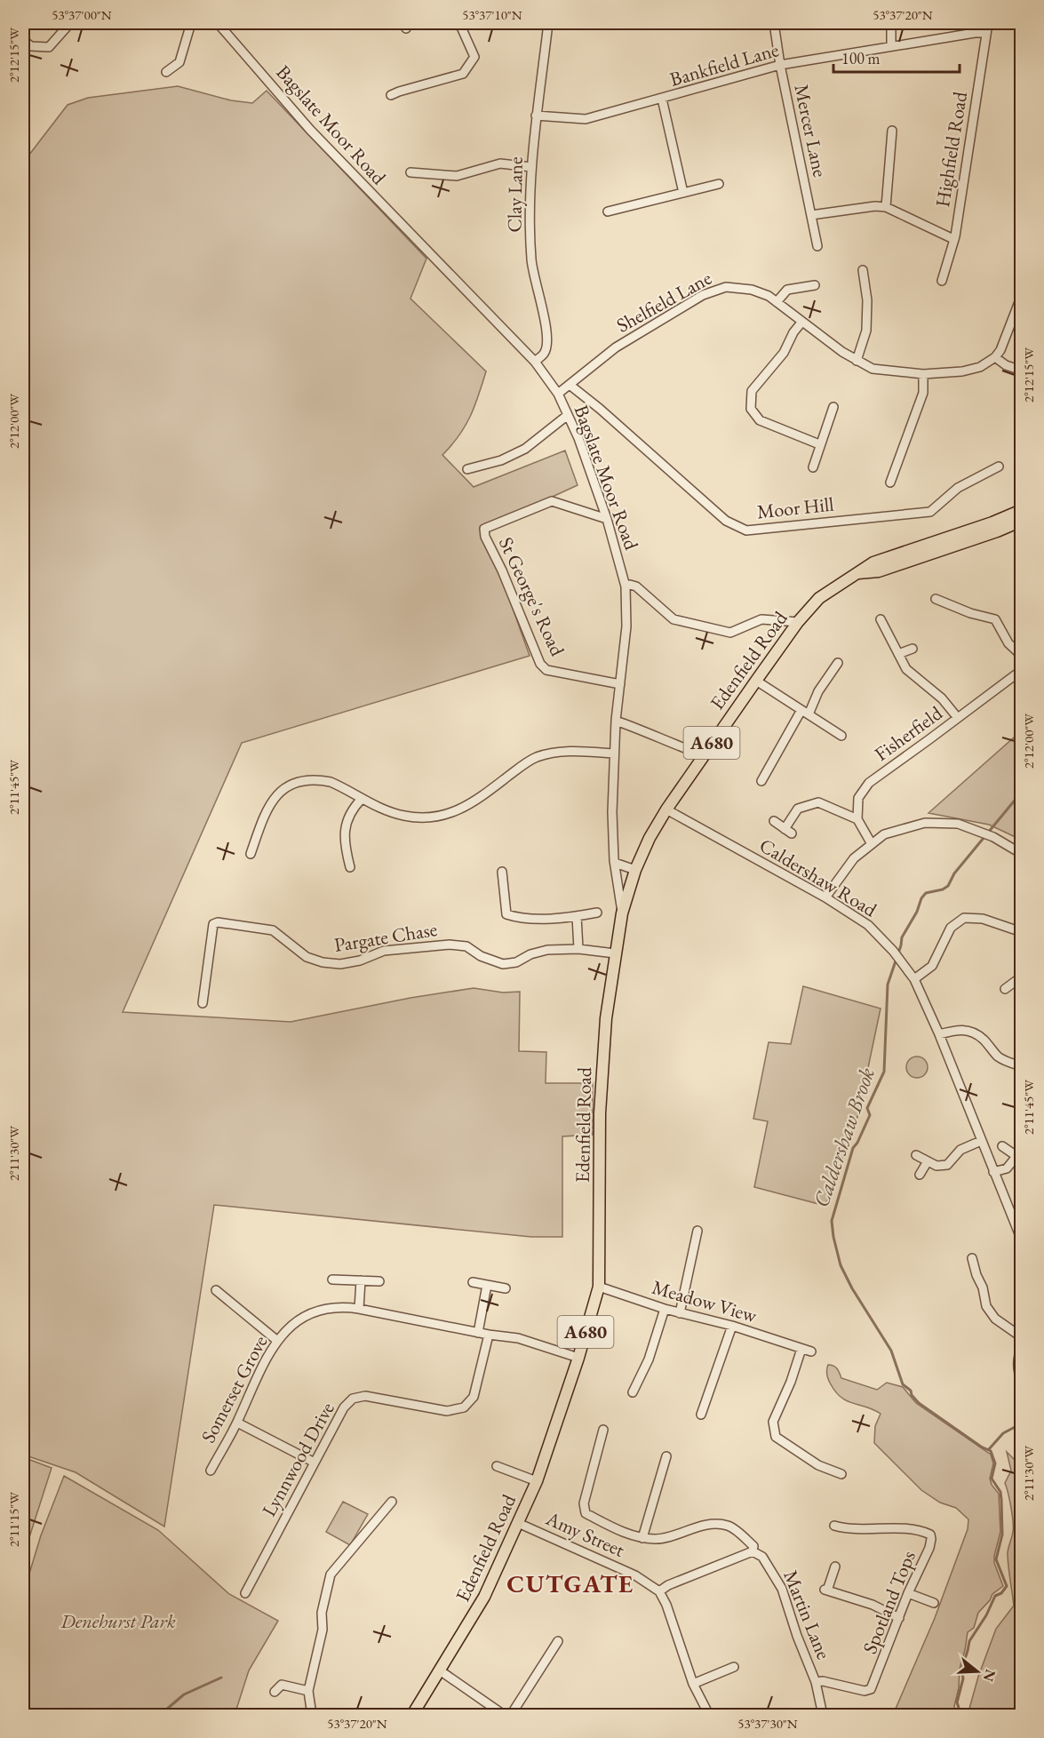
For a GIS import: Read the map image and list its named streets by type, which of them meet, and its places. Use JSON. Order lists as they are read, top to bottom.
{
  "streets": {
    "main road": ["Edenfield Road", "A680"],
    "street": [
      "Bankfield Lane",
      "Bagslate Moor Road",
      "Mercer Lane",
      "Highfield Road",
      "Clay Lane",
      "Shelfield Lane",
      "Moor Hill",
      "St George's Road",
      "Fisherfield",
      "Caldershaw Road",
      "Pargate Chase",
      "Meadow View",
      "Somerset Grove",
      "Lynnwood Drive",
      "Amy Street",
      "Spotland Tops",
      "Martin Lane"
    ]
  },
  "crossings": [
    ["Bankfield Lane", "Mercer Lane"],
    ["Bankfield Lane", "Highfield Road"],
    ["Bankfield Lane", "Clay Lane"],
    ["Bagslate Moor Road", "Clay Lane"],
    ["Bagslate Moor Road", "Shelfield Lane"],
    ["Bagslate Moor Road", "St George's Road"],
    ["Bagslate Moor Road", "Edenfield Road"],
    ["Shelfield Lane", "Moor Hill"],
    ["Edenfield Road", "Caldershaw Road"],
    ["Edenfield Road", "Pargate Chase"],
    ["Edenfield Road", "Meadow View"],
    ["Edenfield Road", "Somerset Grove"],
    ["Edenfield Road", "Amy Street"],
    ["Somerset Grove", "Lynnwood Drive"],
    ["Spotland Tops", "Martin Lane"]
  ],
  "districts": ["CUTGATE"],
  "water": ["Caldershaw Brook"],
  "parks": ["Denehurst Park"],
  "scale_bar": "100 m",
  "north": "right",
  "coordinates": [
    "53°37'00\"N",
    "53°37'10\"N",
    "53°37'20\"N",
    "2°12'15\"W",
    "2°12'00\"W",
    "2°11'45\"W",
    "2°11'30\"W",
    "2°11'15\"W",
    "53°37'30\"N"
  ]
}
